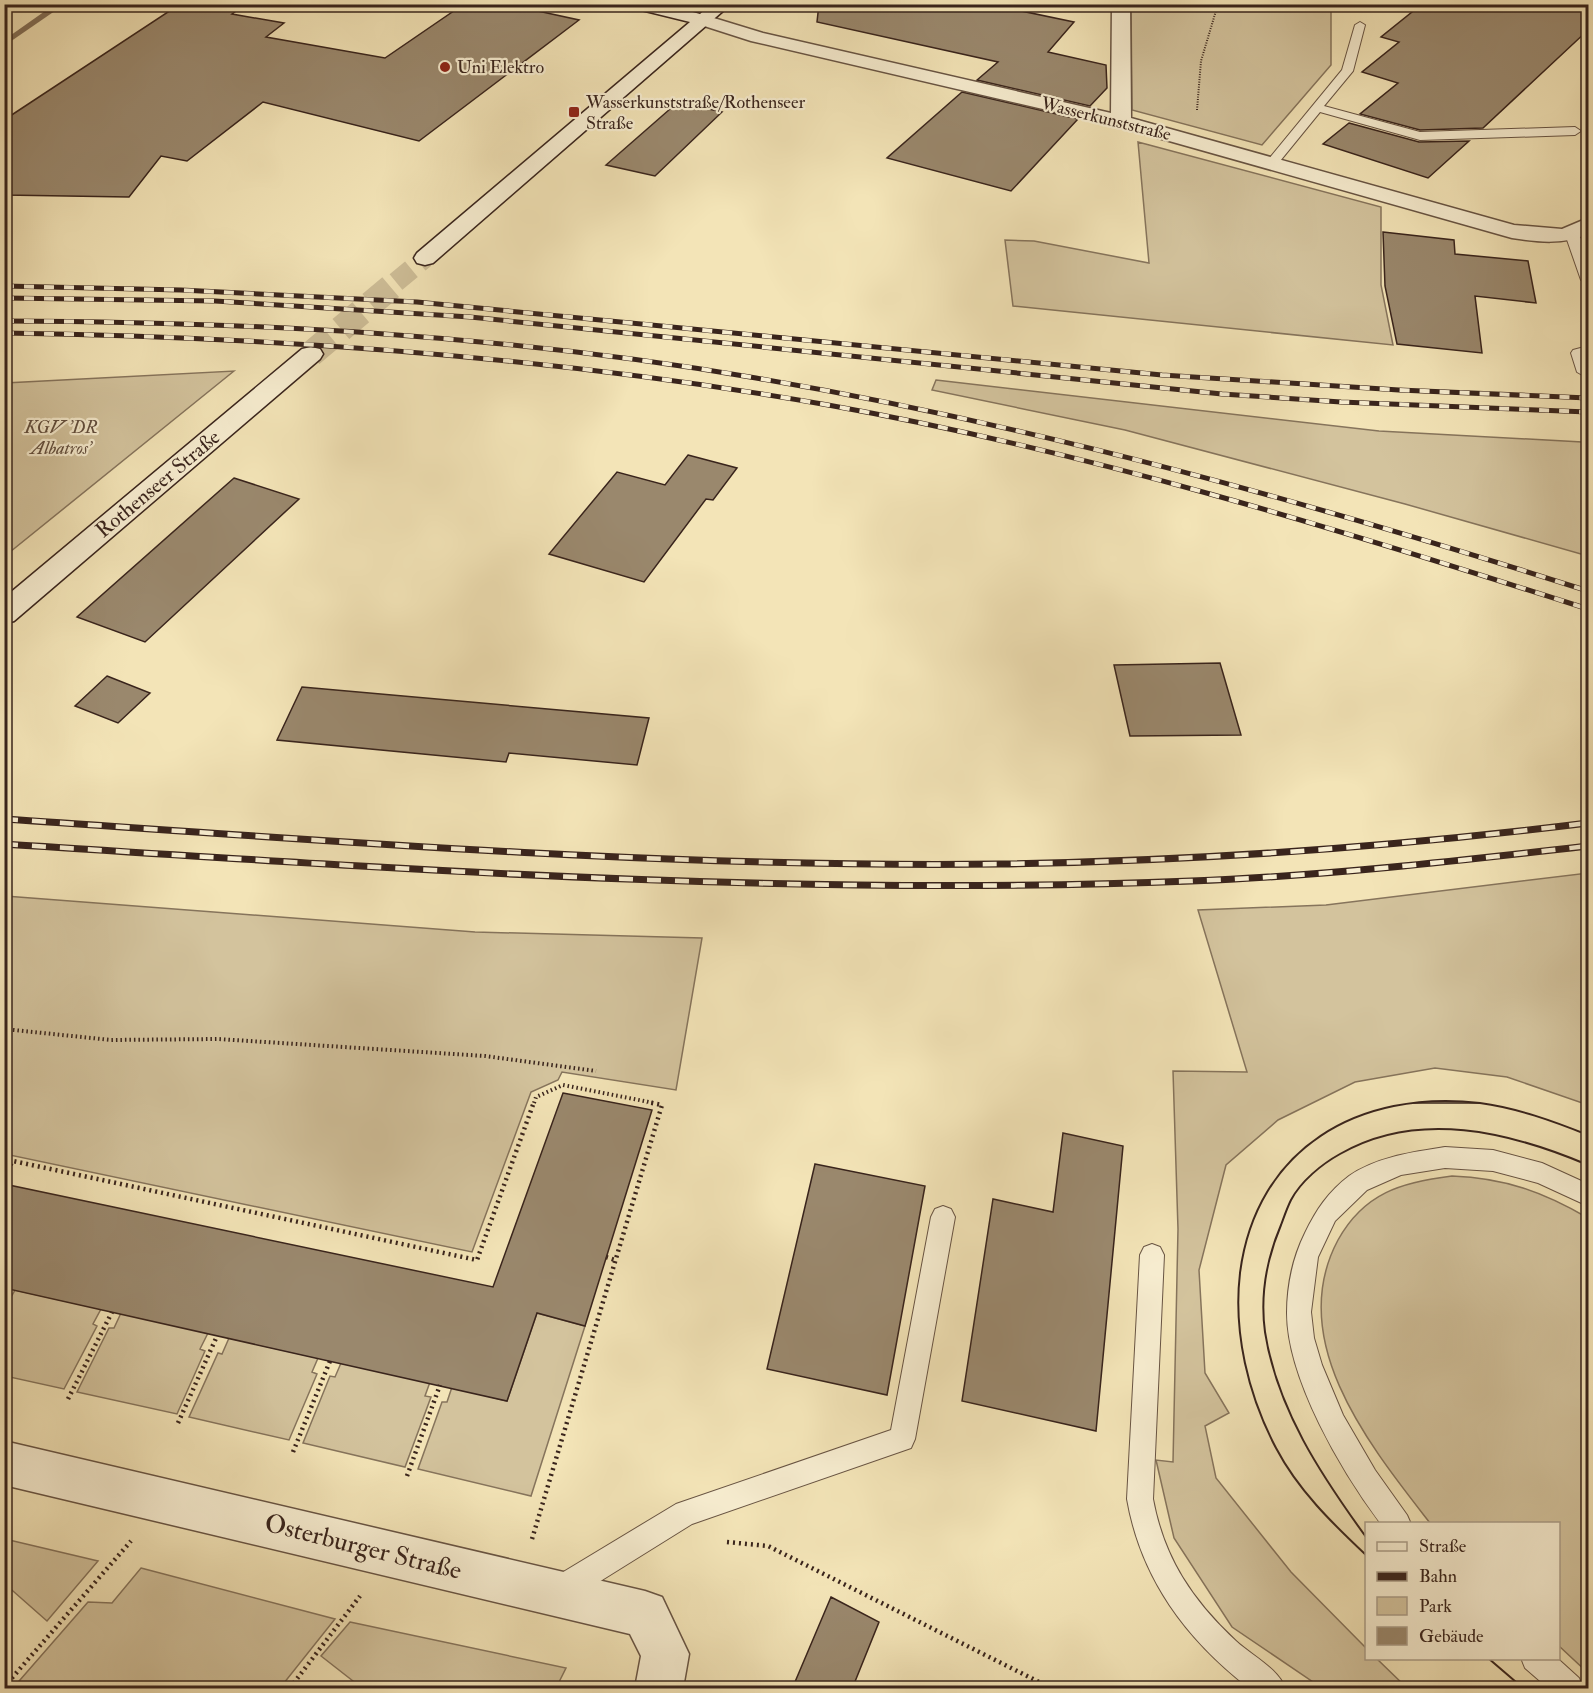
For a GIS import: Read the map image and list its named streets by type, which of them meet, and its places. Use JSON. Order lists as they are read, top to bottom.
{
  "streets": {
    "street": ["Wasserkunststraße", "Rothenseer Straße", "Osterburger Straße"]
  },
  "parks": ["KGV 'DR Albatros'"],
  "places": {
    "other": ["Uni Elektro"],
    "transit": ["Wasserkunststraße/Rothenseer Straße"]
  },
  "legend": [
    "Straße",
    "Bahn",
    "Park",
    "Gebäude"
  ]
}
